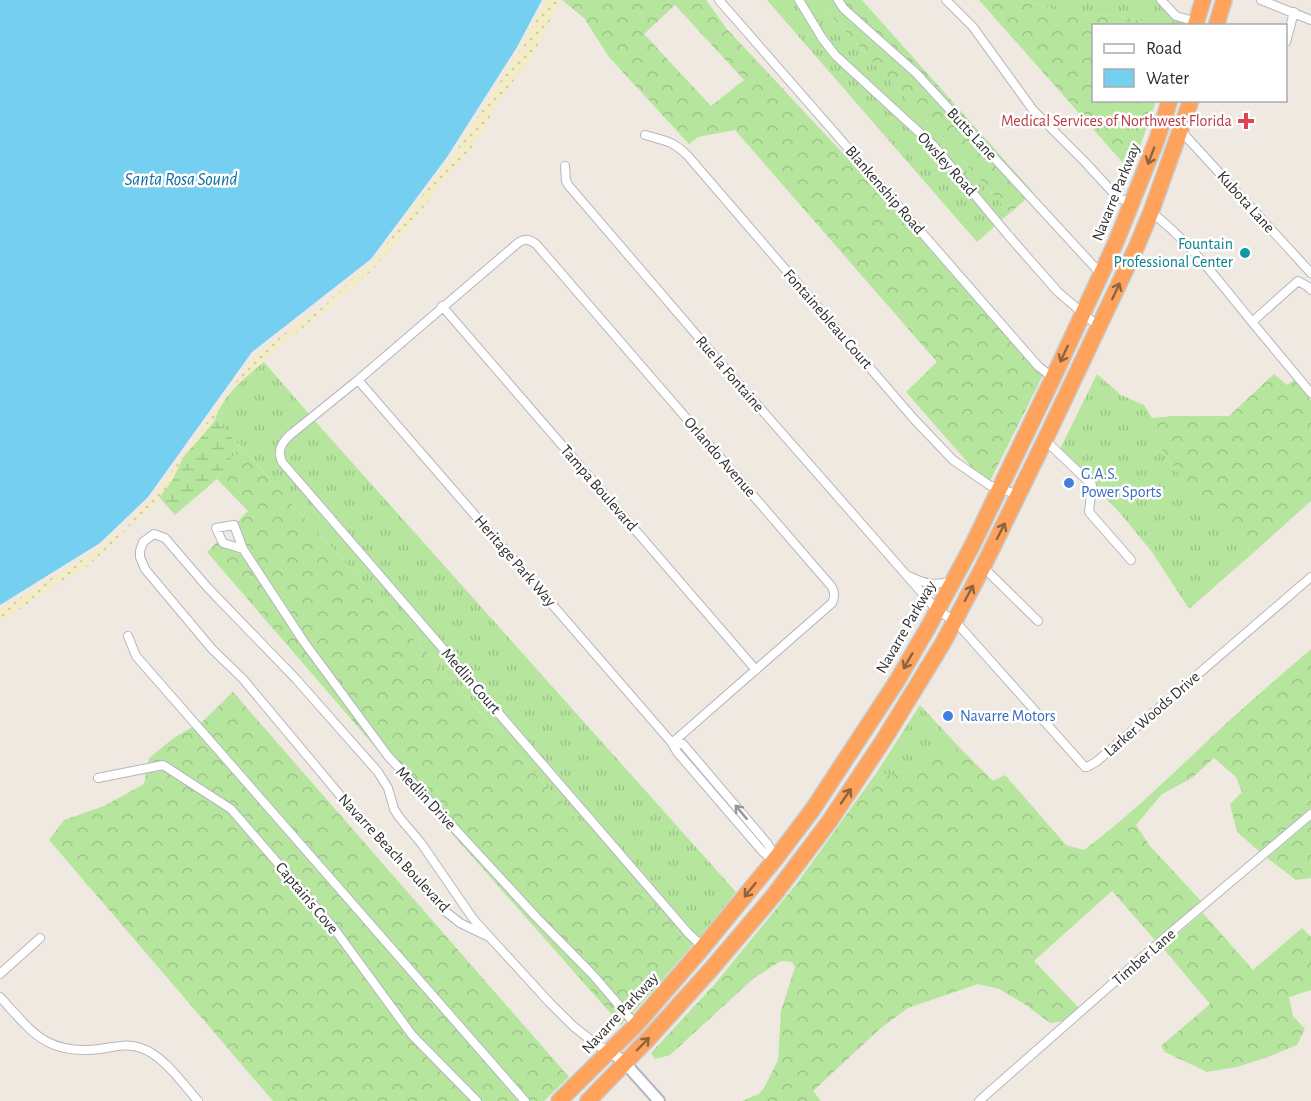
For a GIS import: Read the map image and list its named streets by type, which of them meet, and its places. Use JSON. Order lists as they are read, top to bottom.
{
  "streets": {
    "highway": ["Navarre Parkway"],
    "street": [
      "Butts Lane",
      "Owsley Road",
      "Blankenship Road",
      "Kubota Lane",
      "Fontainebleau Court",
      "Rue la Fontaine",
      "Orlando Avenue",
      "Tampa Boulevard",
      "Heritage Park Way",
      "Medlin Court",
      "Larker Woods Drive",
      "Medlin Drive",
      "Navarre Beach Boulevard",
      "Captain's Cove",
      "Timber Lane"
    ]
  },
  "crossings": [
    ["Butts Lane", "Navarre Parkway"],
    ["Owsley Road", "Navarre Parkway"],
    ["Blankenship Road", "Navarre Parkway"],
    ["Navarre Parkway", "Fontainebleau Court"],
    ["Navarre Parkway", "Rue la Fontaine"],
    ["Navarre Parkway", "Heritage Park Way"],
    ["Navarre Parkway", "Medlin Court"],
    ["Navarre Parkway", "Medlin Drive"],
    ["Rue la Fontaine", "Larker Woods Drive"],
    ["Orlando Avenue", "Tampa Boulevard"],
    ["Orlando Avenue", "Heritage Park Way"],
    ["Heritage Park Way", "Medlin Court"]
  ],
  "water": ["Santa Rosa Sound"],
  "places": {
    "health": ["Medical Services of Northwest Florida"],
    "other": ["Fountain Professional Center", "G.A.S. Power Sports", "Navarre Motors"]
  },
  "legend": ["Road", "Water"]
}
